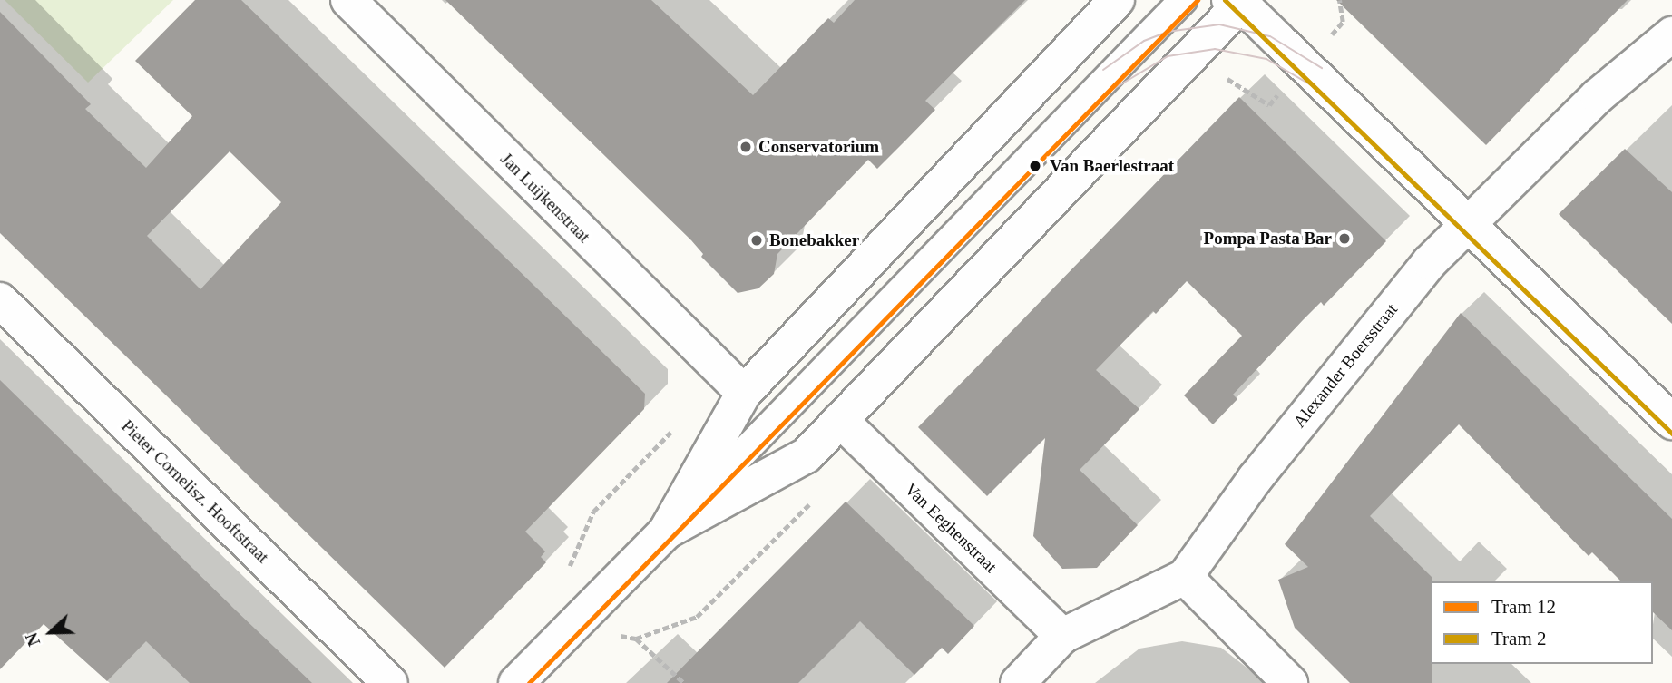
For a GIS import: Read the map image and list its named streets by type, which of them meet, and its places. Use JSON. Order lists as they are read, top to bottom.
{
  "streets": {
    "street": [
      "Jan Luijkenstraat",
      "Alexander Boersstraat",
      "Pieter Cornelisz. Hooftstraat",
      "Van Eeghenstraat"
    ]
  },
  "crossings": [
    ["Alexander Boersstraat", "Van Eeghenstraat"]
  ],
  "places": [
    "Conservatorium",
    "Van Baerlestraat",
    "Pompa Pasta Bar",
    "Bonebakker"
  ],
  "lines": ["tram line 12", "tram line 2"],
  "legend": ["Tram 12", "Tram 2"],
  "north": "left"
}
